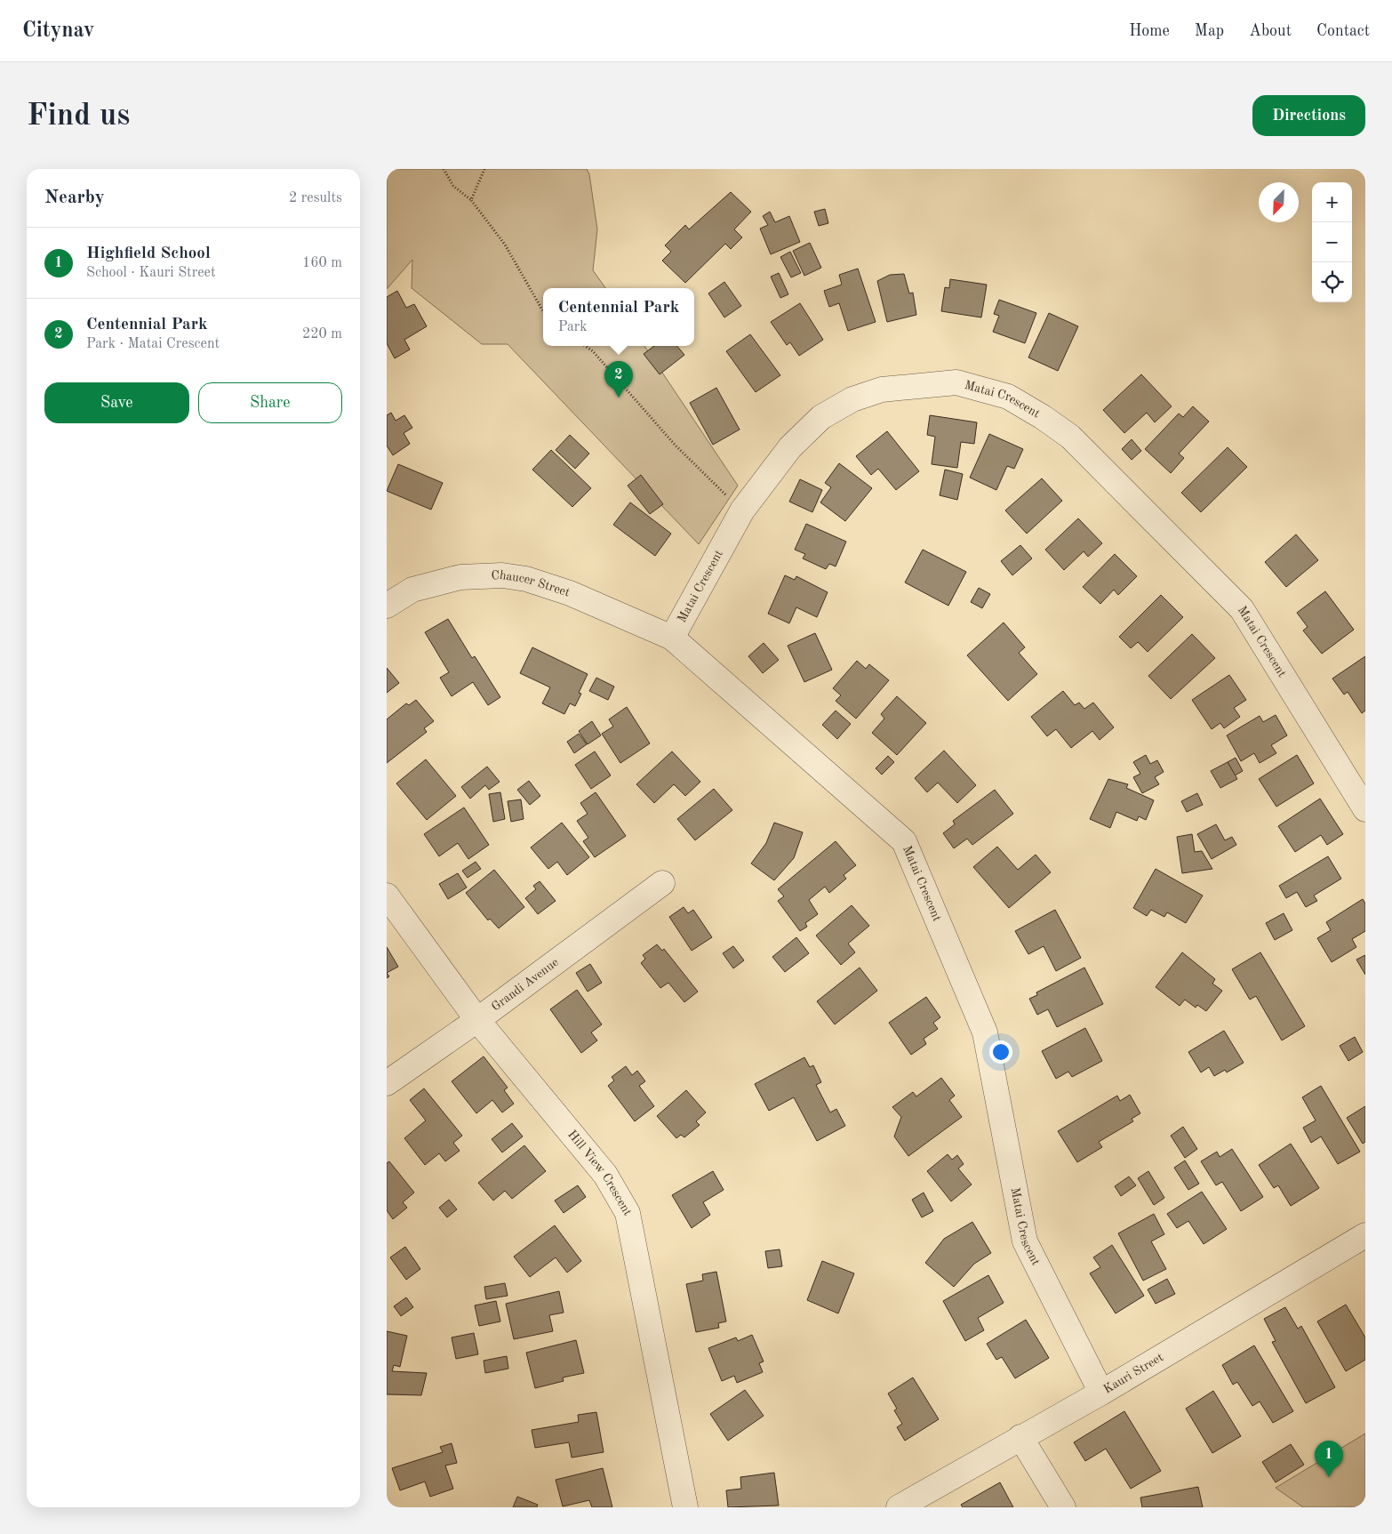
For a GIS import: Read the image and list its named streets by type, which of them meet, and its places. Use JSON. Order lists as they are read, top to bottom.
{
  "streets": {
    "street": [
      "Matai Crescent",
      "Chaucer Street",
      "Grandi Avenue",
      "Hill View Crescent",
      "Kauri Street"
    ]
  },
  "crossings": [
    ["Matai Crescent", "Chaucer Street"],
    ["Matai Crescent", "Kauri Street"],
    ["Grandi Avenue", "Hill View Crescent"]
  ],
  "north": "bottom left",
  "page": {
    "header": "Citynav",
    "nav": [
      "Home",
      "Map",
      "About",
      "Contact"
    ],
    "buttons": [
      "Directions",
      ["Save", "Share"]
    ],
    "title": "Find us",
    "heading": ["Nearby", "2 results"],
    "map_buttons": ["+", "−"],
    "list": [
      {
        "mark": "1",
        "name": "Highfield School",
        "note": "School · Kauri Street",
        "value": "160 m"
      },
      {
        "mark": "2",
        "name": "Centennial Park",
        "note": "Park · Matai Crescent",
        "value": "220 m"
      }
    ],
    "popup": ["Centennial Park", "Park"],
    "pins": ["2", "1"]
  }
}
